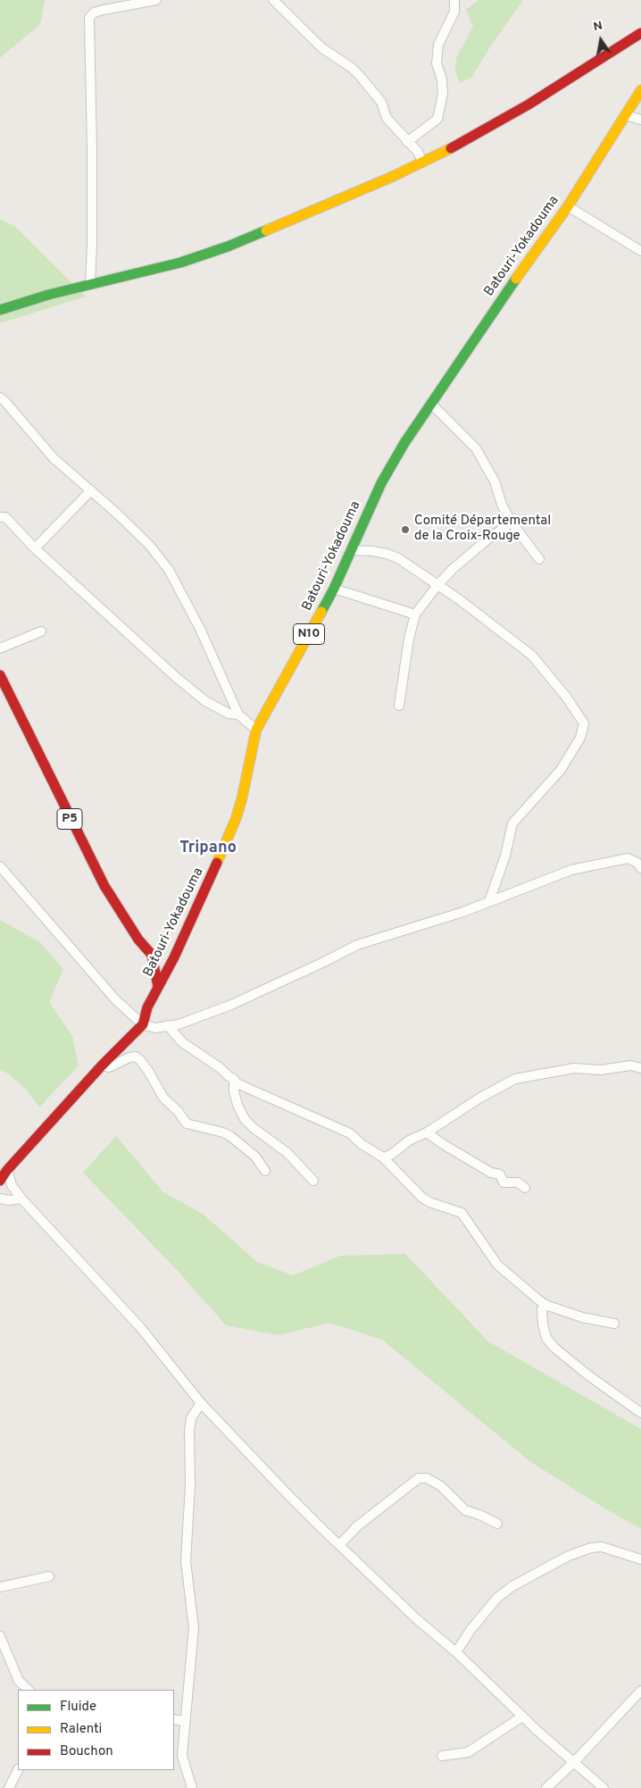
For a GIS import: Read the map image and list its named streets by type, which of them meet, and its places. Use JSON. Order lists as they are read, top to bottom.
{
  "streets": {
    "main road": ["Batouri-Yokadouma", "N10", "P5"]
  },
  "crossings": [
    ["Batouri-Yokadouma", "P5"]
  ],
  "districts": ["Tripano"],
  "places": ["Comité Départemental de la Croix-Rouge"],
  "legend": ["Fluide", "Ralenti", "Bouchon"],
  "north": "top"
}
